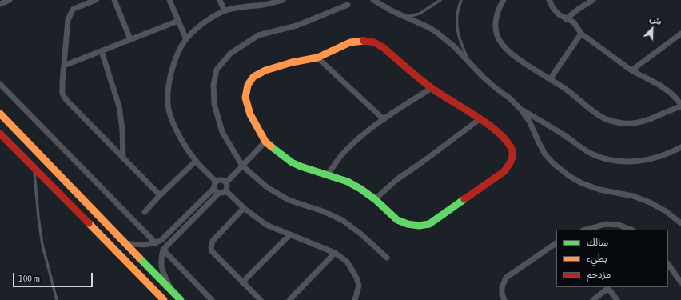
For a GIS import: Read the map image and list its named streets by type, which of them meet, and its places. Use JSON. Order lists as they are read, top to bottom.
{
  "legend": ["سالك", "بطيء", "مزدحم"],
  "scale_bar": "100 m",
  "north": "top right"
}
